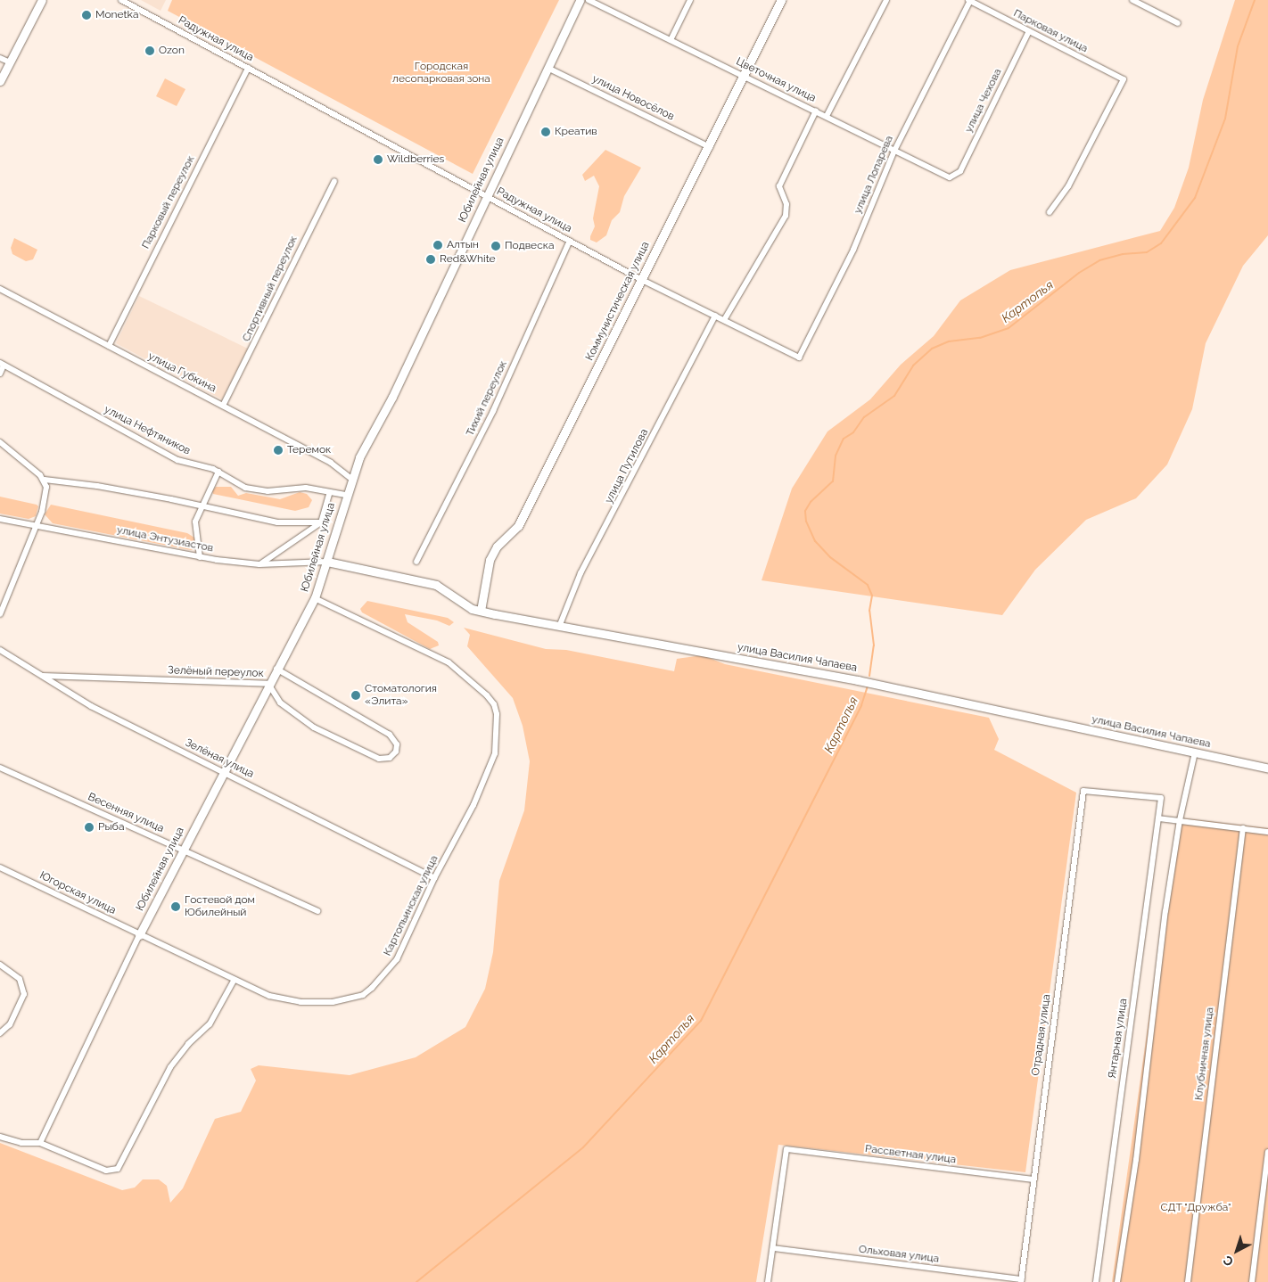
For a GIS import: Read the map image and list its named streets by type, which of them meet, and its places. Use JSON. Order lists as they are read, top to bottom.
{
  "streets": {
    "street": [
      "Парковая улица",
      "Радужная улица",
      "Цветочная улица",
      "улица Новосёлов",
      "улица Чехова",
      "улица Лопарева",
      "Юбилейная улица",
      "Парковый переулок",
      "Спортивный переулок",
      "Коммунистическая улица",
      "улица Губкина",
      "Тихий переулок",
      "улица Нефтяников",
      "улица Путилова",
      "улица Энтузиастов",
      "улица Василия Чапаева",
      "Зелёный переулок",
      "Зелёная улица",
      "Весенняя улица",
      "Югорская улица",
      "Картопьинская улица",
      "Отрадная улица",
      "Янтарная улица",
      "Клубничная улица",
      "Рассветная улица",
      "Ольховая улица"
    ]
  },
  "crossings": [
    ["Парковая улица", "улица Чехова"],
    ["Парковая улица", "улица Лопарева"],
    ["Радужная улица", "улица Лопарева"],
    ["Радужная улица", "Юбилейная улица"],
    ["Радужная улица", "Парковый переулок"],
    ["Радужная улица", "Коммунистическая улица"],
    ["Радужная улица", "Тихий переулок"],
    ["Радужная улица", "улица Путилова"],
    ["Цветочная улица", "улица Чехова"],
    ["Цветочная улица", "улица Лопарева"],
    ["Цветочная улица", "Коммунистическая улица"],
    ["улица Новосёлов", "Юбилейная улица"],
    ["улица Новосёлов", "Коммунистическая улица"],
    ["Юбилейная улица", "улица Губкина"],
    ["Юбилейная улица", "улица Нефтяников"],
    ["Юбилейная улица", "улица Энтузиастов"],
    ["Юбилейная улица", "улица Василия Чапаева"],
    ["Юбилейная улица", "Зелёный переулок"],
    ["Юбилейная улица", "Зелёная улица"],
    ["Юбилейная улица", "Весенняя улица"],
    ["Юбилейная улица", "Югорская улица"],
    ["Юбилейная улица", "Картопьинская улица"],
    ["Парковый переулок", "улица Губкина"],
    ["Спортивный переулок", "улица Губкина"],
    ["Коммунистическая улица", "улица Василия Чапаева"],
    ["улица Путилова", "улица Василия Чапаева"],
    ["улица Энтузиастов", "улица Василия Чапаева"],
    ["Зелёный переулок", "Зелёная улица"],
    ["Зелёная улица", "Картопьинская улица"],
    ["Югорская улица", "Картопьинская улица"],
    ["Отрадная улица", "Янтарная улица"],
    ["Отрадная улица", "Рассветная улица"],
    ["Отрадная улица", "Ольховая улица"],
    ["Рассветная улица", "Ольховая улица"]
  ],
  "water": ["Картопья"],
  "parks": ["Городская лесопарковая зона", "СДТ \"Дружба\""],
  "places": [
    "Monetka",
    "Ozon",
    "Креатив",
    "Wildberries",
    "Алтын",
    "Подвеска",
    "Red&White",
    "Теремок",
    "Стоматология «Элита»",
    "Рыба",
    "Гостевой дом Юбилейный"
  ],
  "north": "bottom left"
}
